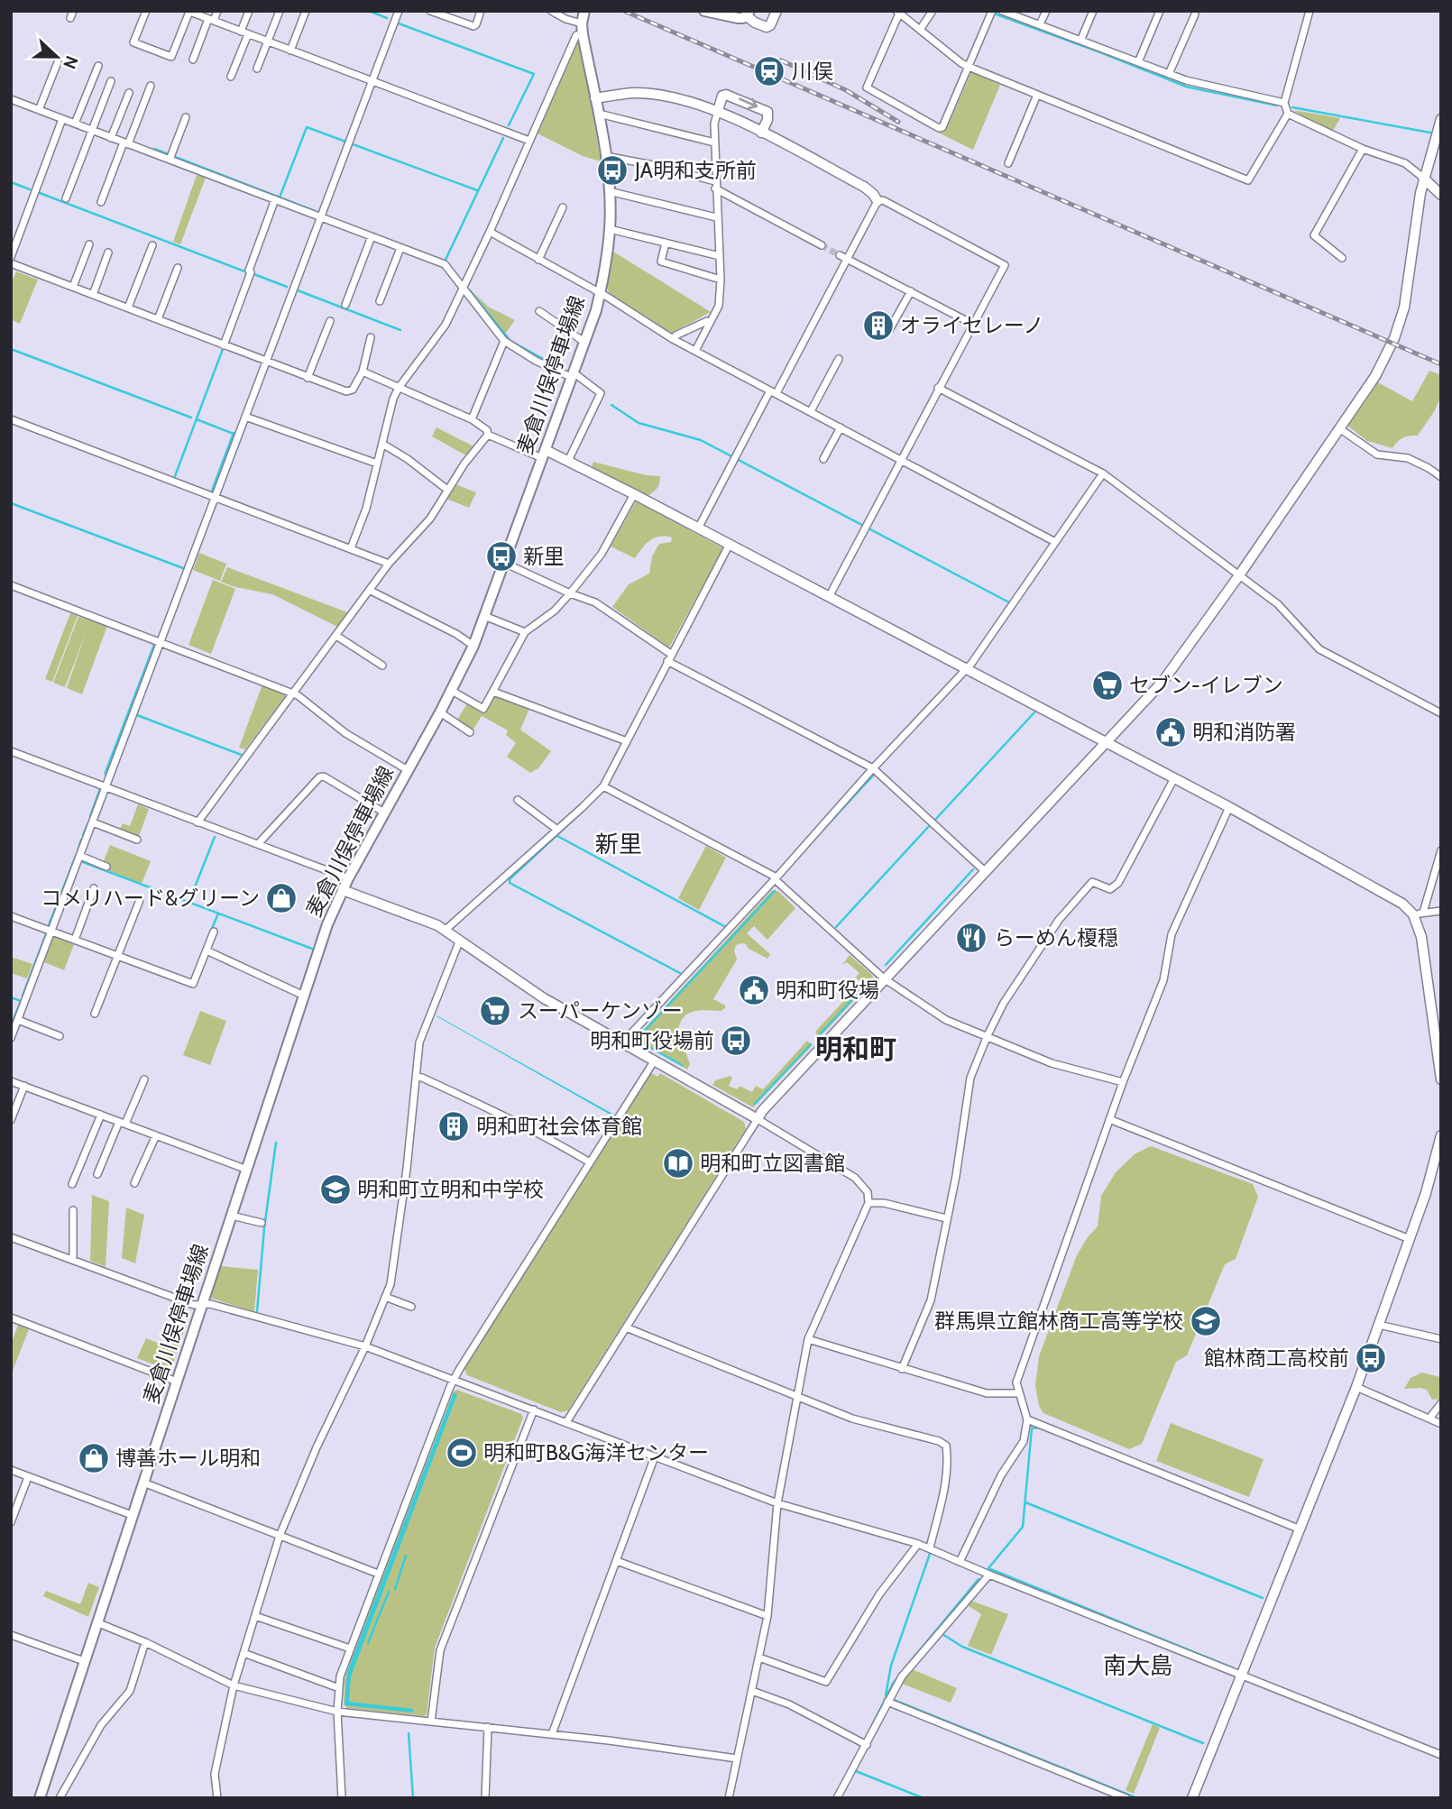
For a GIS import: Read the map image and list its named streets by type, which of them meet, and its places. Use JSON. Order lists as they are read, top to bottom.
{
  "streets": {
    "main road": ["麦倉川俣停車場線"]
  },
  "districts": ["新里", "明和町", "南大島"],
  "places": {
    "station": ["川俣"],
    "bus stop": [
      "JA明和支所前",
      "新里",
      "明和町役場前",
      "館林商工高校前"
    ],
    "building": ["オライセレーノ", "明和町社会体育館"],
    "supermarket": ["セブン-イレブン", "スーパーケンゾー"],
    "public building": ["明和消防署", "明和町役場"],
    "shop": ["コメリハード&グリーン", "博善ホール明和"],
    "restaurant": ["らーめん榎穏"],
    "library": ["明和町立図書館"],
    "school or university": ["明和町立明和中学校", "群馬県立館林商工高等学校"],
    "sports": ["明和町B&G海洋センター"]
  },
  "north": "right"
}
